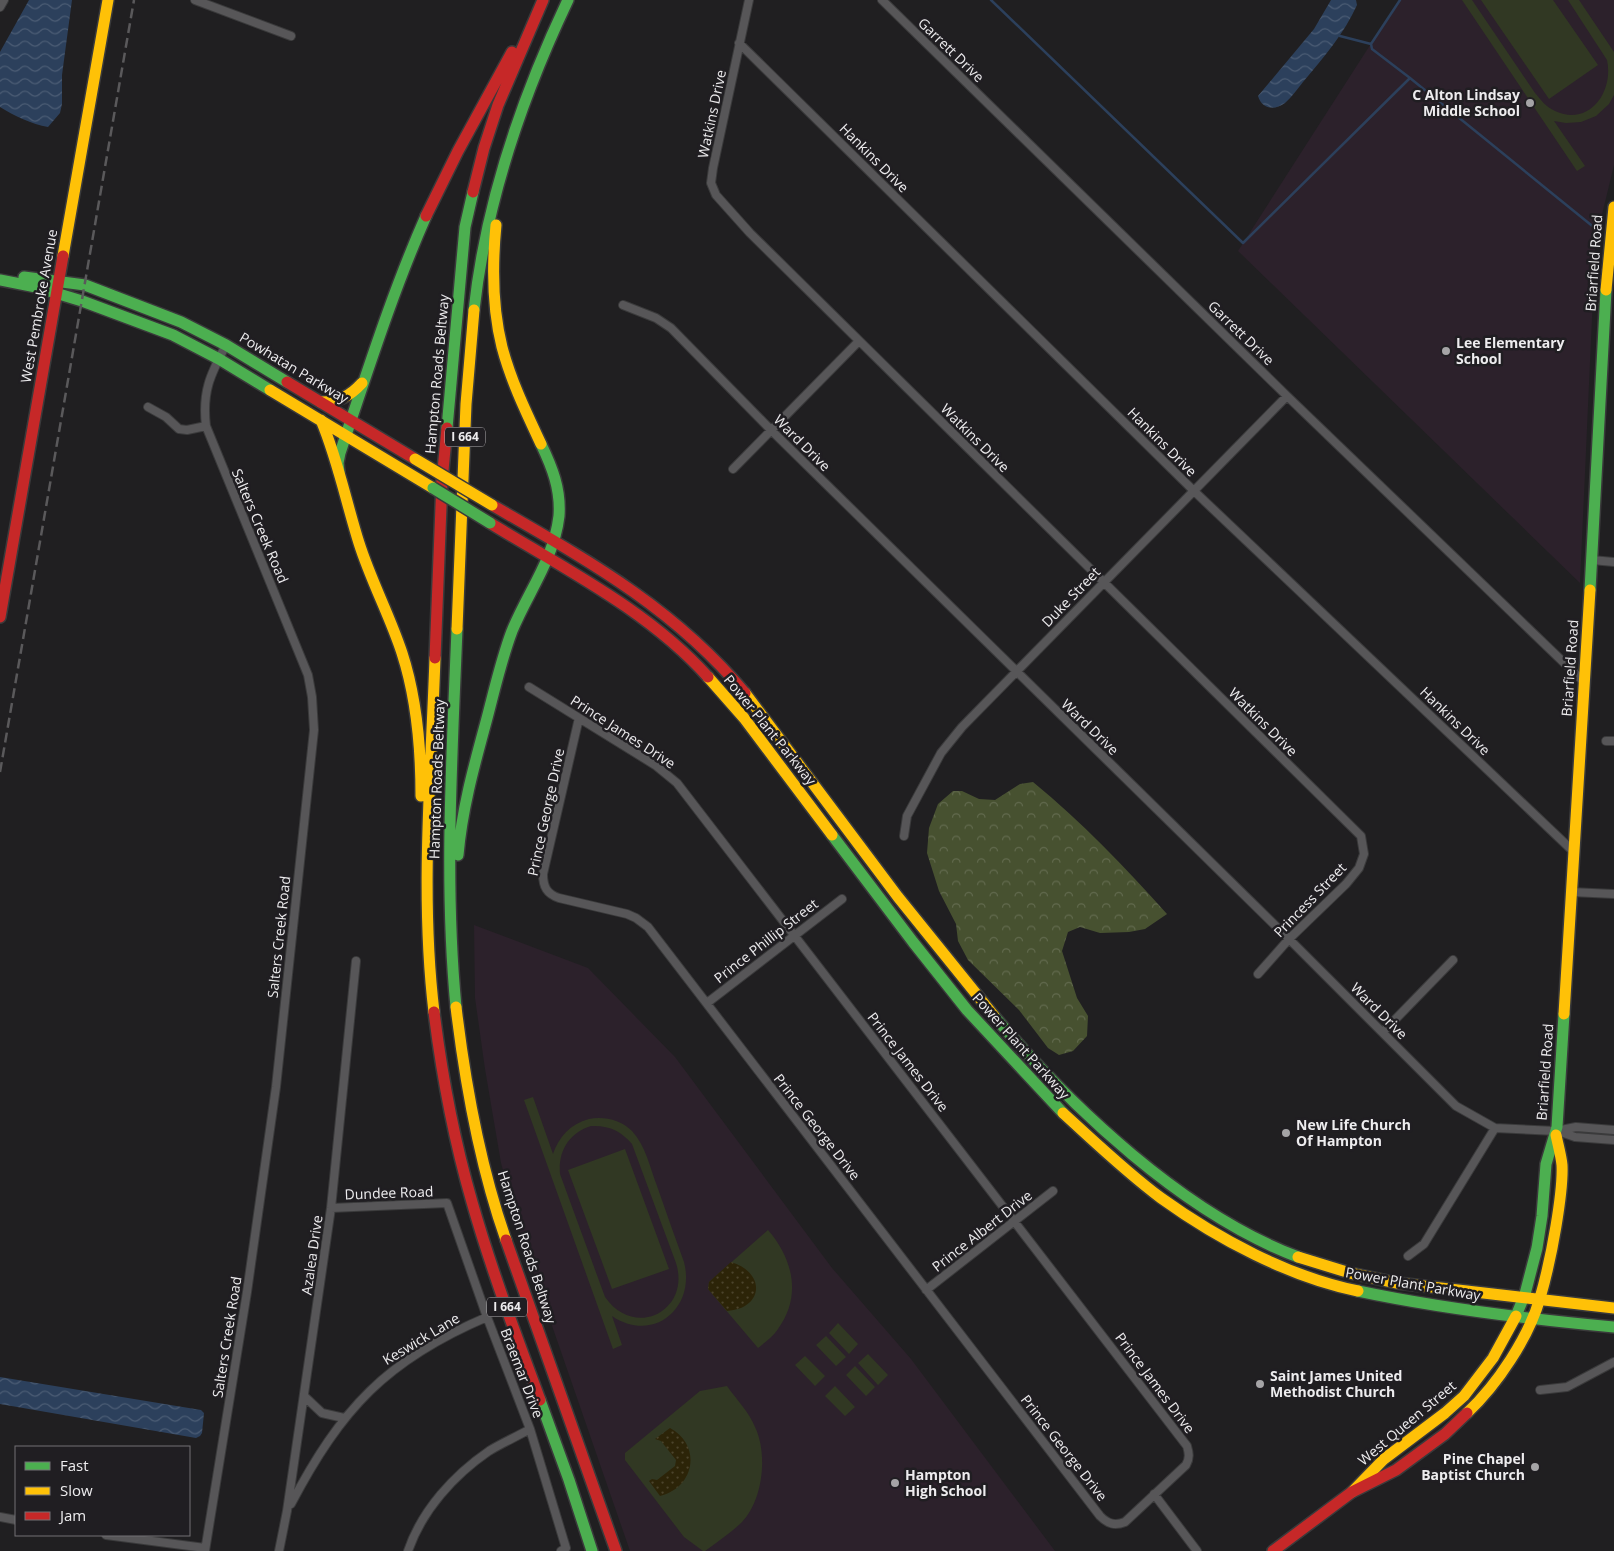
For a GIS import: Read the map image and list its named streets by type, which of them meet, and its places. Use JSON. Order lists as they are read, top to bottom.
{
  "streets": {
    "main road": [
      "Briarfield Road",
      "West Pembroke Avenue",
      "Powhatan Parkway",
      "Hampton Roads Beltway",
      "I 664",
      "Power Plant Parkway",
      "West Queen Street"
    ],
    "street": [
      "Garrett Drive",
      "Watkins Drive",
      "Hankins Drive",
      "Ward Drive",
      "Salters Creek Road",
      "Duke Street",
      "Prince James Drive",
      "Prince George Drive",
      "Princess Street",
      "Prince Phillip Street",
      "Dundee Road",
      "Prince Albert Drive",
      "Azalea Drive",
      "Keswick Lane",
      "Braemar Drive"
    ]
  },
  "crossings": [
    ["Garrett Drive", "Briarfield Road"],
    ["Garrett Drive", "Duke Street"],
    ["Watkins Drive", "Hankins Drive"],
    ["Watkins Drive", "Duke Street"],
    ["Watkins Drive", "Princess Street"],
    ["Hankins Drive", "Briarfield Road"],
    ["Hankins Drive", "Duke Street"],
    ["Briarfield Road", "Ward Drive"],
    ["Briarfield Road", "Power Plant Parkway"],
    ["Briarfield Road", "West Queen Street"],
    ["West Pembroke Avenue", "Powhatan Parkway"],
    ["Powhatan Parkway", "Salters Creek Road"],
    ["Powhatan Parkway", "Power Plant Parkway"],
    ["Ward Drive", "Duke Street"],
    ["Ward Drive", "Princess Street"],
    ["Power Plant Parkway", "West Queen Street"],
    ["Prince James Drive", "Prince George Drive"],
    ["Prince James Drive", "Prince Phillip Street"],
    ["Prince James Drive", "Prince Albert Drive"],
    ["Prince George Drive", "Prince Phillip Street"],
    ["Prince George Drive", "Prince Albert Drive"],
    ["Dundee Road", "Azalea Drive"],
    ["Dundee Road", "Braemar Drive"],
    ["Azalea Drive", "Keswick Lane"],
    ["Keswick Lane", "Braemar Drive"]
  ],
  "places": [
    "C Alton Lindsay Middle School",
    "Lee Elementary School",
    "New Life Church Of Hampton",
    "Saint James United Methodist Church",
    "Pine Chapel Baptist Church",
    "Hampton High School"
  ],
  "legend": ["Fast", "Slow", "Jam"]
}
